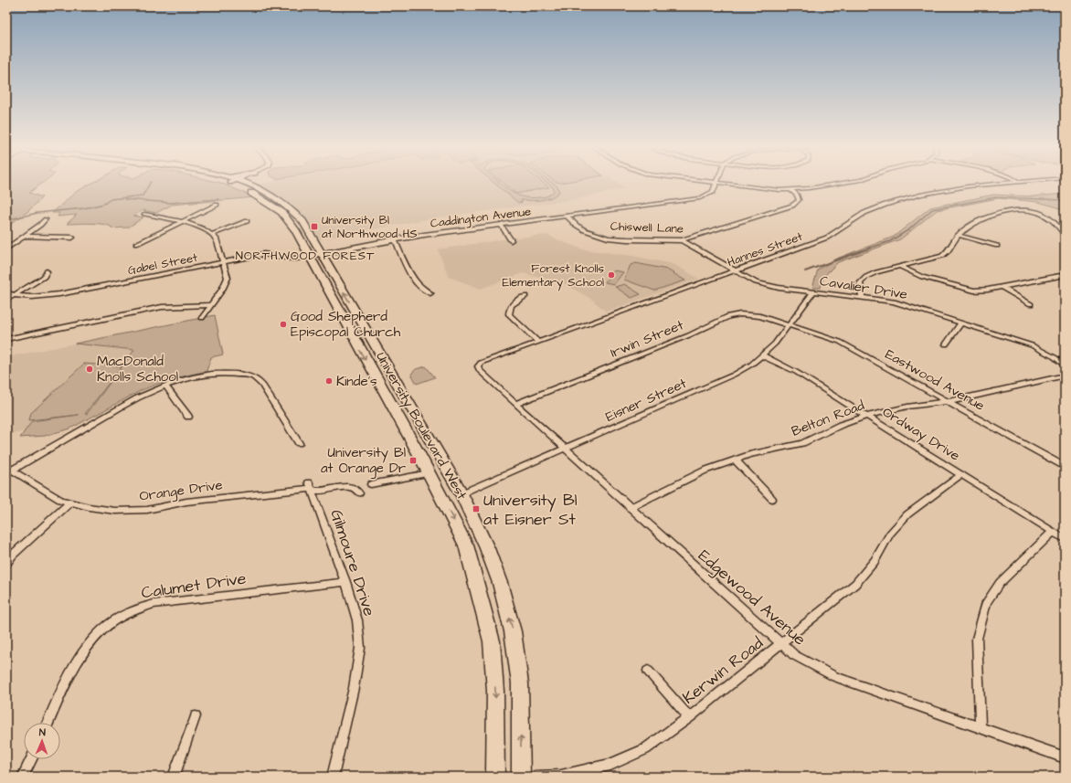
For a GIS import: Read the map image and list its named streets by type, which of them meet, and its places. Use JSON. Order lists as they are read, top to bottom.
{
  "streets": {
    "main road": ["University Boulevard West"],
    "street": [
      "Caddington Avenue",
      "Chiswell Lane",
      "Hannes Street",
      "Gabel Street",
      "Cavalier Drive",
      "Irwin Street",
      "Eastwood Avenue",
      "Eisner Street",
      "Belton Road",
      "Ordway Drive",
      "Orange Drive",
      "Gilmoure Drive",
      "Calumet Drive",
      "Edgewood Avenue",
      "Kerwin Road"
    ]
  },
  "crossings": [
    ["Caddington Avenue", "Chiswell Lane"],
    ["Caddington Avenue", "Gabel Street"],
    ["Caddington Avenue", "University Boulevard West"],
    ["Chiswell Lane", "Cavalier Drive"],
    ["Hannes Street", "Cavalier Drive"],
    ["Hannes Street", "Edgewood Avenue"],
    ["Gabel Street", "University Boulevard West"],
    ["Cavalier Drive", "Eisner Street"],
    ["Irwin Street", "Eastwood Avenue"],
    ["Irwin Street", "Eisner Street"],
    ["Irwin Street", "Edgewood Avenue"],
    ["Eastwood Avenue", "Eisner Street"],
    ["Eastwood Avenue", "Belton Road"],
    ["Eisner Street", "University Boulevard West"],
    ["Eisner Street", "Ordway Drive"],
    ["Eisner Street", "Edgewood Avenue"],
    ["Belton Road", "Ordway Drive"],
    ["Belton Road", "Edgewood Avenue"],
    ["Ordway Drive", "Kerwin Road"],
    ["Orange Drive", "Gilmoure Drive"],
    ["Gilmoure Drive", "Calumet Drive"],
    ["Edgewood Avenue", "Kerwin Road"]
  ],
  "districts": ["NORTHWOOD FOREST"],
  "places": {
    "transit": ["University Bl at Northwood HS", "University Bl at Orange Dr", "University Bl at Eisner St"],
    "other": [
      "Forest Knolls Elementary School",
      "Good Shepherd Episcopal Church",
      "MacDonald Knolls School",
      "Kinde's"
    ]
  },
  "north": "top"
}
